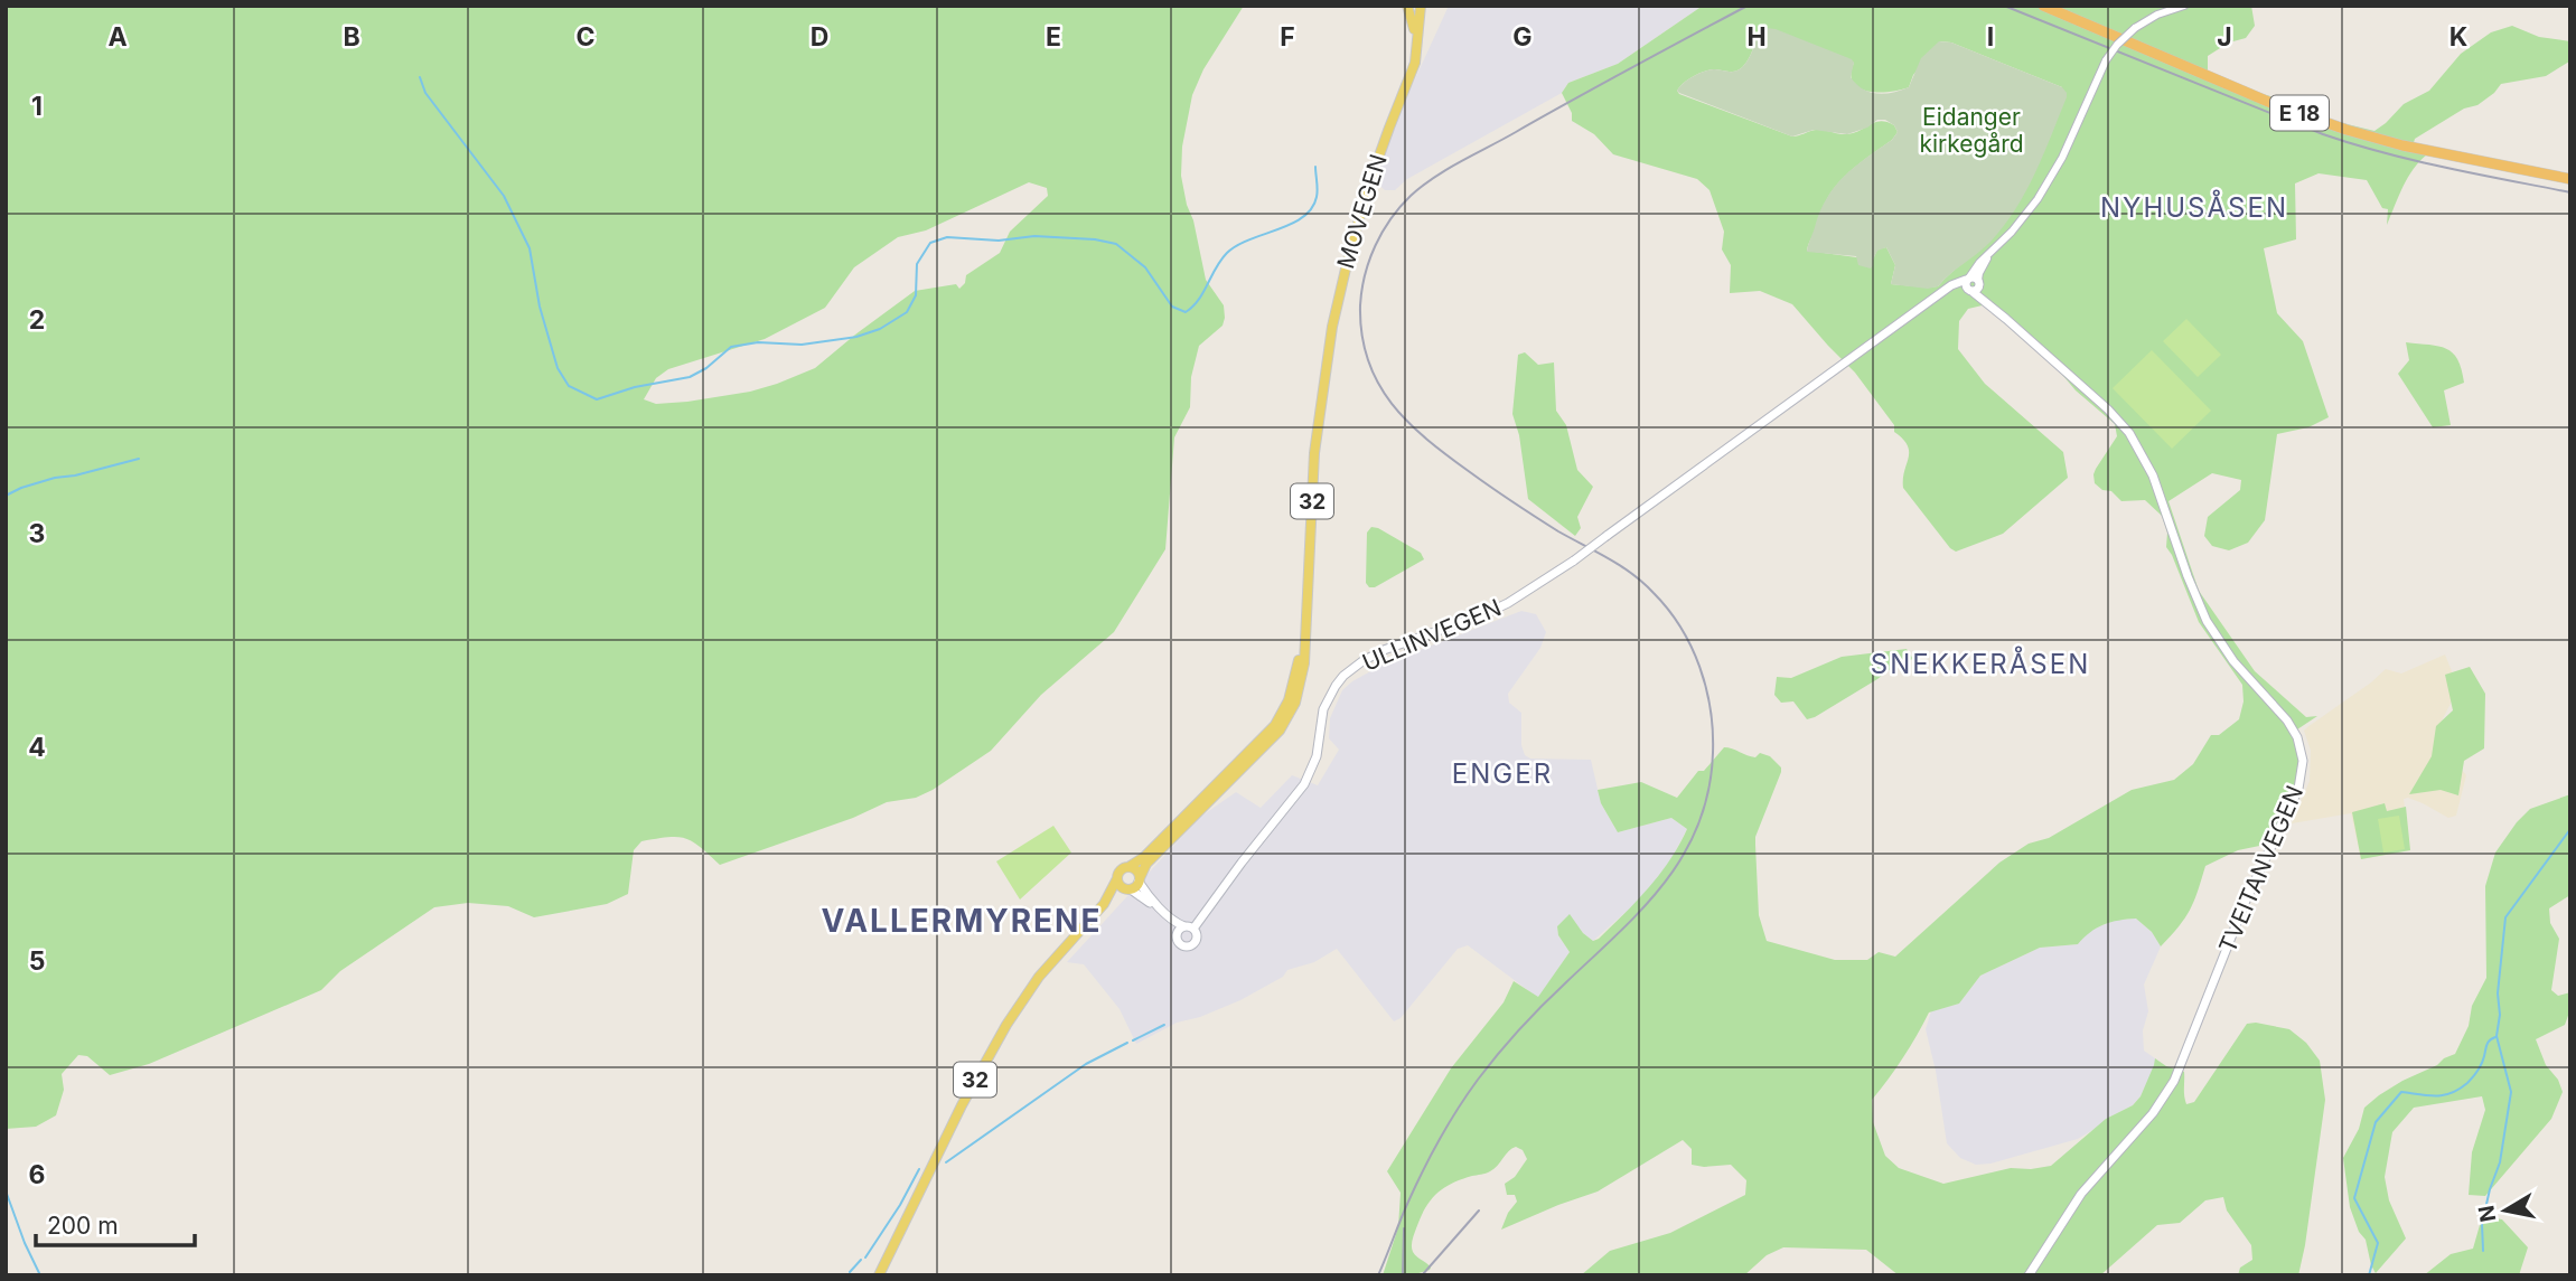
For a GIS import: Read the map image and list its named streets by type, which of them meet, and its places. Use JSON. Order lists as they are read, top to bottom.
{
  "streets": {
    "highway": ["E 18"],
    "main road": [
      "MOVEGEN",
      "32",
      "ULLINVEGEN",
      "TVEITANVEGEN"
    ]
  },
  "crossings": [
    ["MOVEGEN", "32"]
  ],
  "districts": [
    "NYHUSÅSEN",
    "SNEKKERÅSEN",
    "ENGER",
    "VALLERMYRENE"
  ],
  "parks": ["Eidanger kirkegård"],
  "scale_bar": "200 m",
  "north": "left",
  "grid": {
    "columns": [
      "A",
      "B",
      "C",
      "D",
      "E",
      "F",
      "G",
      "H",
      "I",
      "J",
      "K"
    ],
    "rows": [
      "1",
      "2",
      "3",
      "4",
      "5",
      "6"
    ]
  }
}
